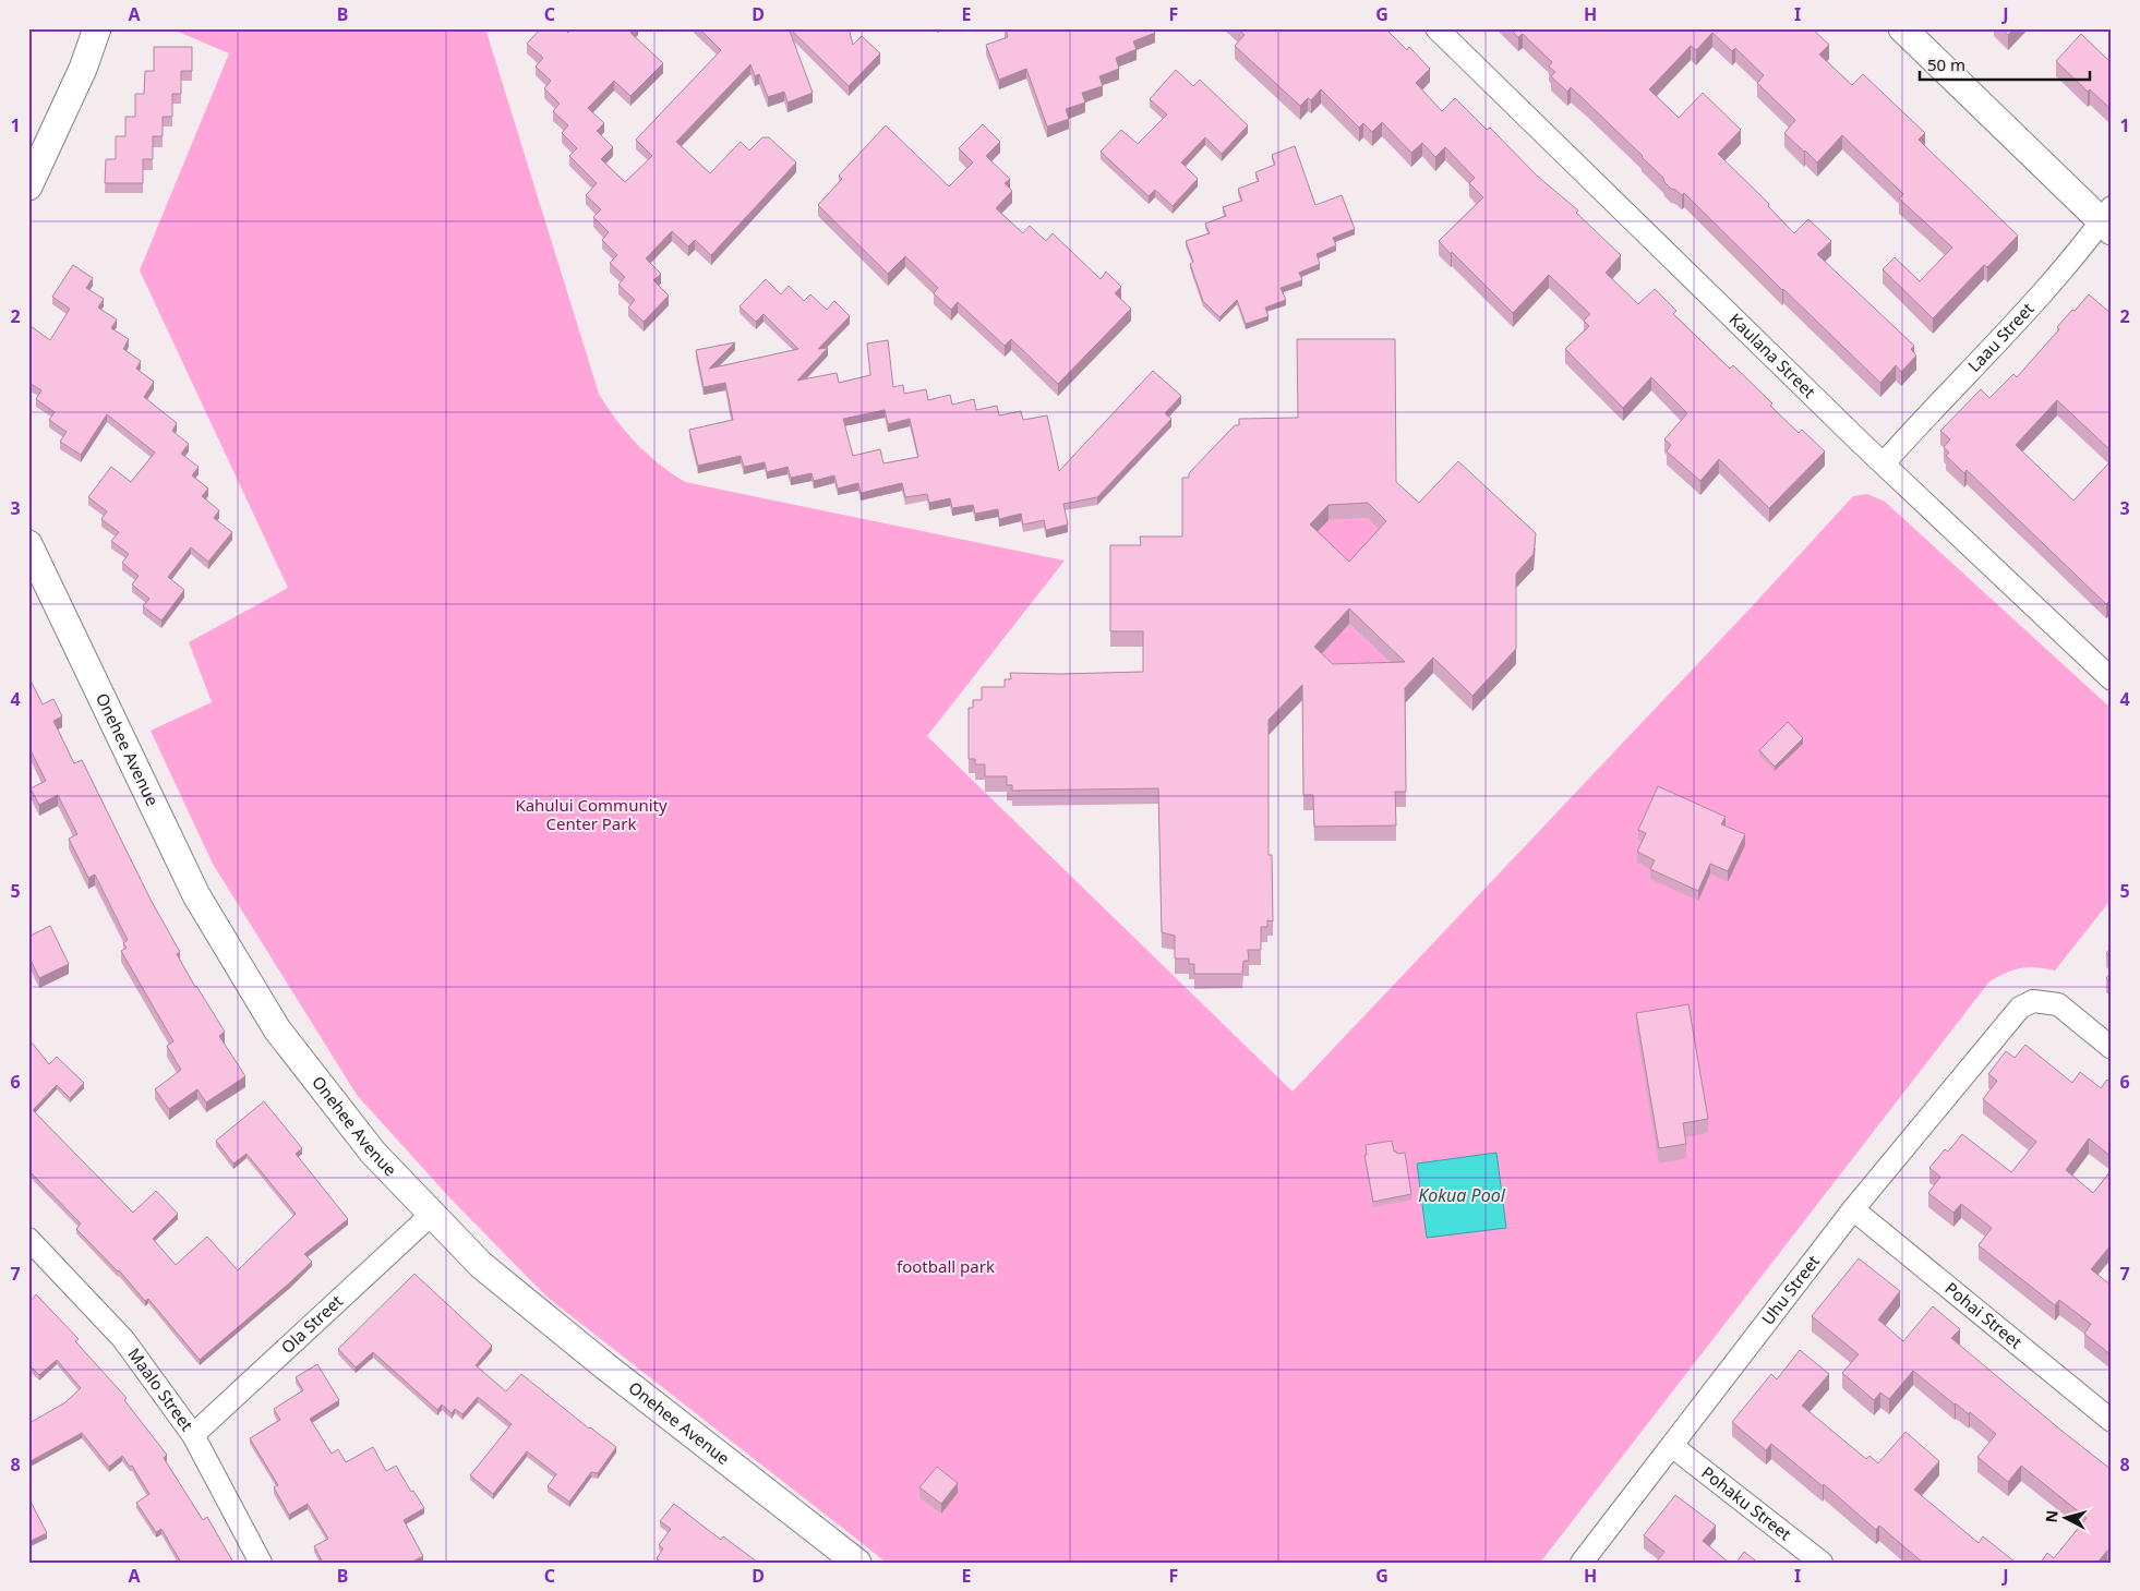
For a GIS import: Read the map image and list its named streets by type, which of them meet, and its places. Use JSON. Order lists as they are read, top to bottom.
{
  "streets": {
    "street": [
      "Laau Street",
      "Kaulana Street",
      "Onehee Avenue",
      "Uhu Street",
      "Pohai Street",
      "Ola Street",
      "Maalo Street",
      "Pohaku Street"
    ]
  },
  "crossings": [
    ["Laau Street", "Kaulana Street"],
    ["Onehee Avenue", "Ola Street"],
    ["Uhu Street", "Pohai Street"],
    ["Uhu Street", "Pohaku Street"],
    ["Ola Street", "Maalo Street"]
  ],
  "water": ["Kokua Pool"],
  "parks": ["Kahului Community Center Park", "football park"],
  "scale_bar": "50 m",
  "north": "left",
  "grid": {
    "columns": [
      "A",
      "B",
      "C",
      "D",
      "E",
      "F",
      "G",
      "H",
      "I",
      "J"
    ],
    "rows": [
      "1",
      "2",
      "3",
      "4",
      "5",
      "6",
      "7",
      "8"
    ]
  }
}
